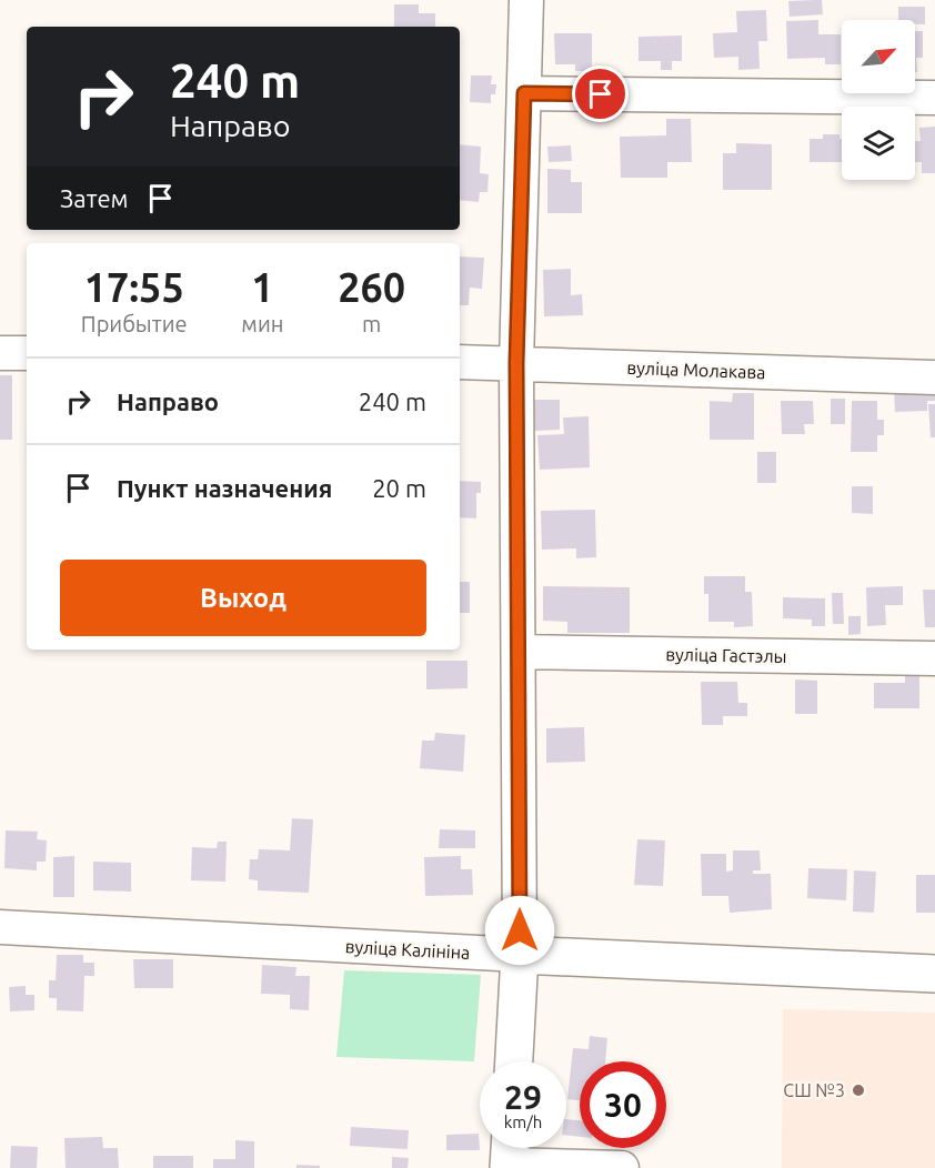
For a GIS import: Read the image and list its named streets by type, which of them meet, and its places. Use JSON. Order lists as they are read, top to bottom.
{
  "streets": {
    "main road": ["вуліца Калініна"],
    "street": ["вуліца Молакава", "вуліца Гастэлы"]
  },
  "places": ["СШ №3"],
  "north": "top right",
  "page": {
    "turn": ["240 m", "Направо"],
    "then": "Затем",
    "eta": [
      "17:55",
      "Прибытие",
      "1",
      "мин",
      "260",
      "m"
    ],
    "list": [
      {
        "name": "Направо",
        "value": "240 m"
      },
      {
        "name": "Пункт назначения",
        "value": "20 m"
      }
    ],
    "buttons": "Выход",
    "speed": "29 km/h",
    "limit": "30"
  }
}
